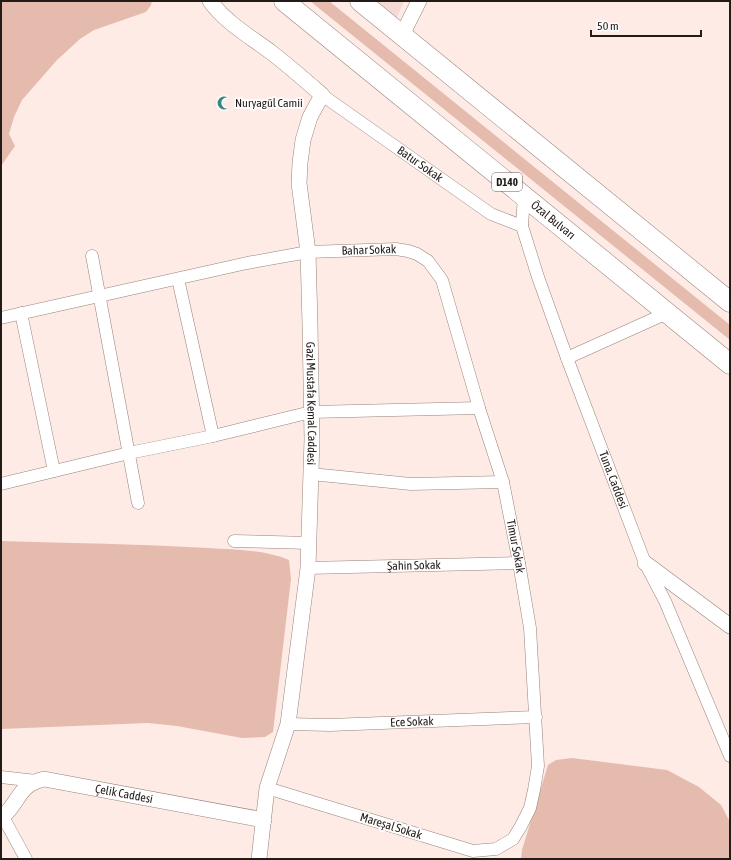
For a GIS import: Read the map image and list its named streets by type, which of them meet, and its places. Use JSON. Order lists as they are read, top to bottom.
{
  "streets": {
    "highway": ["D140", "Özal Bulvarı"],
    "street": [
      "Batur Sokak",
      "Bahar Sokak",
      "Gazi Mustafa Kemal Caddesi",
      "Tuna. Caddesi",
      "Timur Sokak",
      "Şahin Sokak",
      "Ece Sokak",
      "Çelik Caddesi",
      "Mareşal Sokak"
    ]
  },
  "crossings": [
    ["Batur Sokak", "Gazi Mustafa Kemal Caddesi"],
    ["Batur Sokak", "Tuna. Caddesi"],
    ["Özal Bulvarı", "Tuna. Caddesi"],
    ["Bahar Sokak", "Gazi Mustafa Kemal Caddesi"],
    ["Bahar Sokak", "Timur Sokak"],
    ["Gazi Mustafa Kemal Caddesi", "Şahin Sokak"],
    ["Gazi Mustafa Kemal Caddesi", "Ece Sokak"],
    ["Gazi Mustafa Kemal Caddesi", "Çelik Caddesi"],
    ["Gazi Mustafa Kemal Caddesi", "Mareşal Sokak"],
    ["Timur Sokak", "Şahin Sokak"],
    ["Timur Sokak", "Ece Sokak"],
    ["Timur Sokak", "Mareşal Sokak"]
  ],
  "places": {
    "mosque": ["Nuryagül Camii"]
  },
  "scale_bar": "50 m"
}
